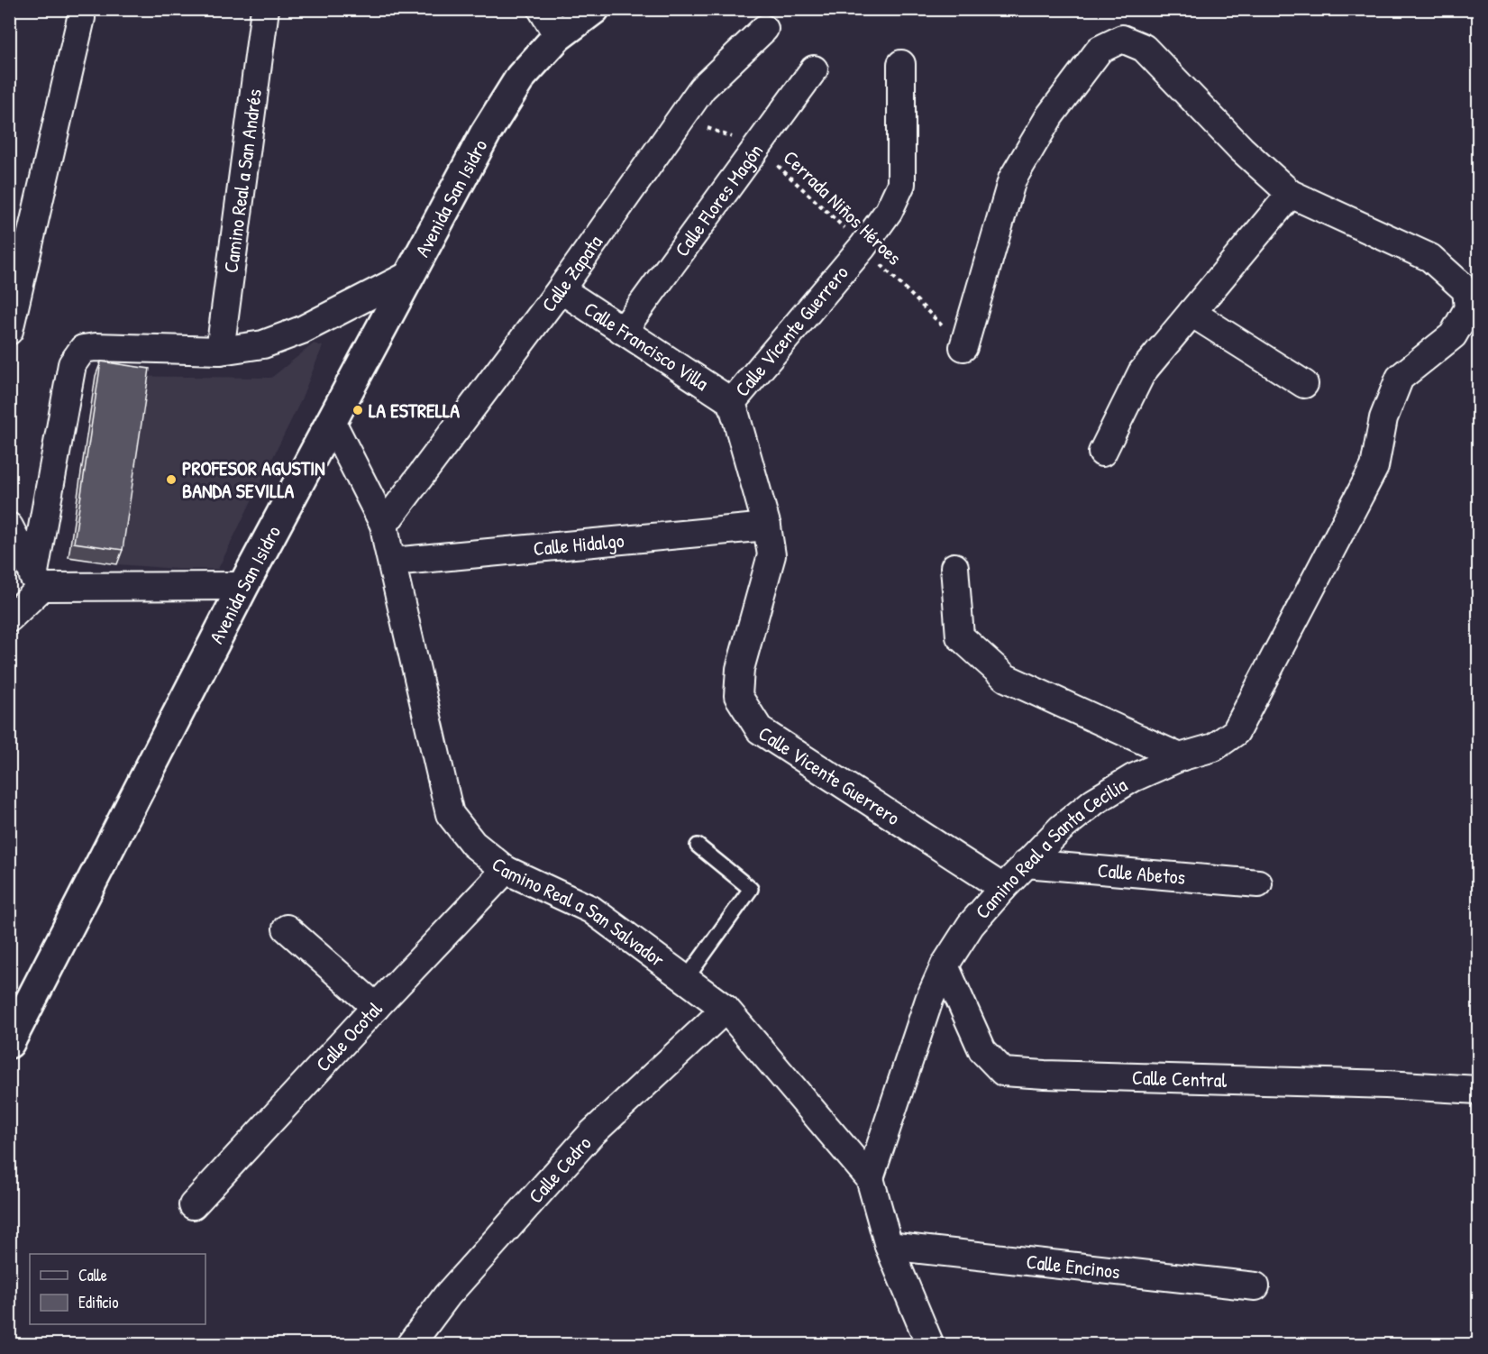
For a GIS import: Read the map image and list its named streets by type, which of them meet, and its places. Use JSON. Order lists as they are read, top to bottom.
{
  "streets": {
    "main road": ["Avenida San Isidro"],
    "street": [
      "Camino Real a San Andrés",
      "Calle Flores Magón",
      "Calle Zapata",
      "Calle Vicente Guerrero",
      "Calle Francisco Villa",
      "Calle Hidalgo",
      "Camino Real a Santa Cecilia",
      "Calle Abetos",
      "Camino Real a San Salvador",
      "Calle Ocotal",
      "Calle Central",
      "Calle Cedro",
      "Calle Encinos"
    ],
    "path": ["Cerrada Niños Héroes"]
  },
  "crossings": [
    ["Avenida San Isidro", "Camino Real a San Salvador"],
    ["Calle Flores Magón", "Cerrada Niños Héroes"],
    ["Calle Flores Magón", "Calle Francisco Villa"],
    ["Cerrada Niños Héroes", "Calle Zapata"],
    ["Cerrada Niños Héroes", "Calle Vicente Guerrero"],
    ["Cerrada Niños Héroes", "Camino Real a Santa Cecilia"],
    ["Calle Zapata", "Calle Francisco Villa"],
    ["Calle Zapata", "Camino Real a San Salvador"],
    ["Calle Vicente Guerrero", "Calle Francisco Villa"],
    ["Calle Vicente Guerrero", "Calle Hidalgo"],
    ["Calle Vicente Guerrero", "Camino Real a Santa Cecilia"],
    ["Calle Hidalgo", "Camino Real a San Salvador"],
    ["Camino Real a Santa Cecilia", "Calle Abetos"],
    ["Camino Real a Santa Cecilia", "Camino Real a San Salvador"],
    ["Camino Real a Santa Cecilia", "Calle Central"],
    ["Camino Real a San Salvador", "Calle Ocotal"],
    ["Camino Real a San Salvador", "Calle Cedro"],
    ["Camino Real a San Salvador", "Calle Encinos"]
  ],
  "places": ["LA ESTRELLA", "PROFESOR AGUSTIN BANDA SEVILLA"],
  "legend": ["Calle", "Edificio"]
}
